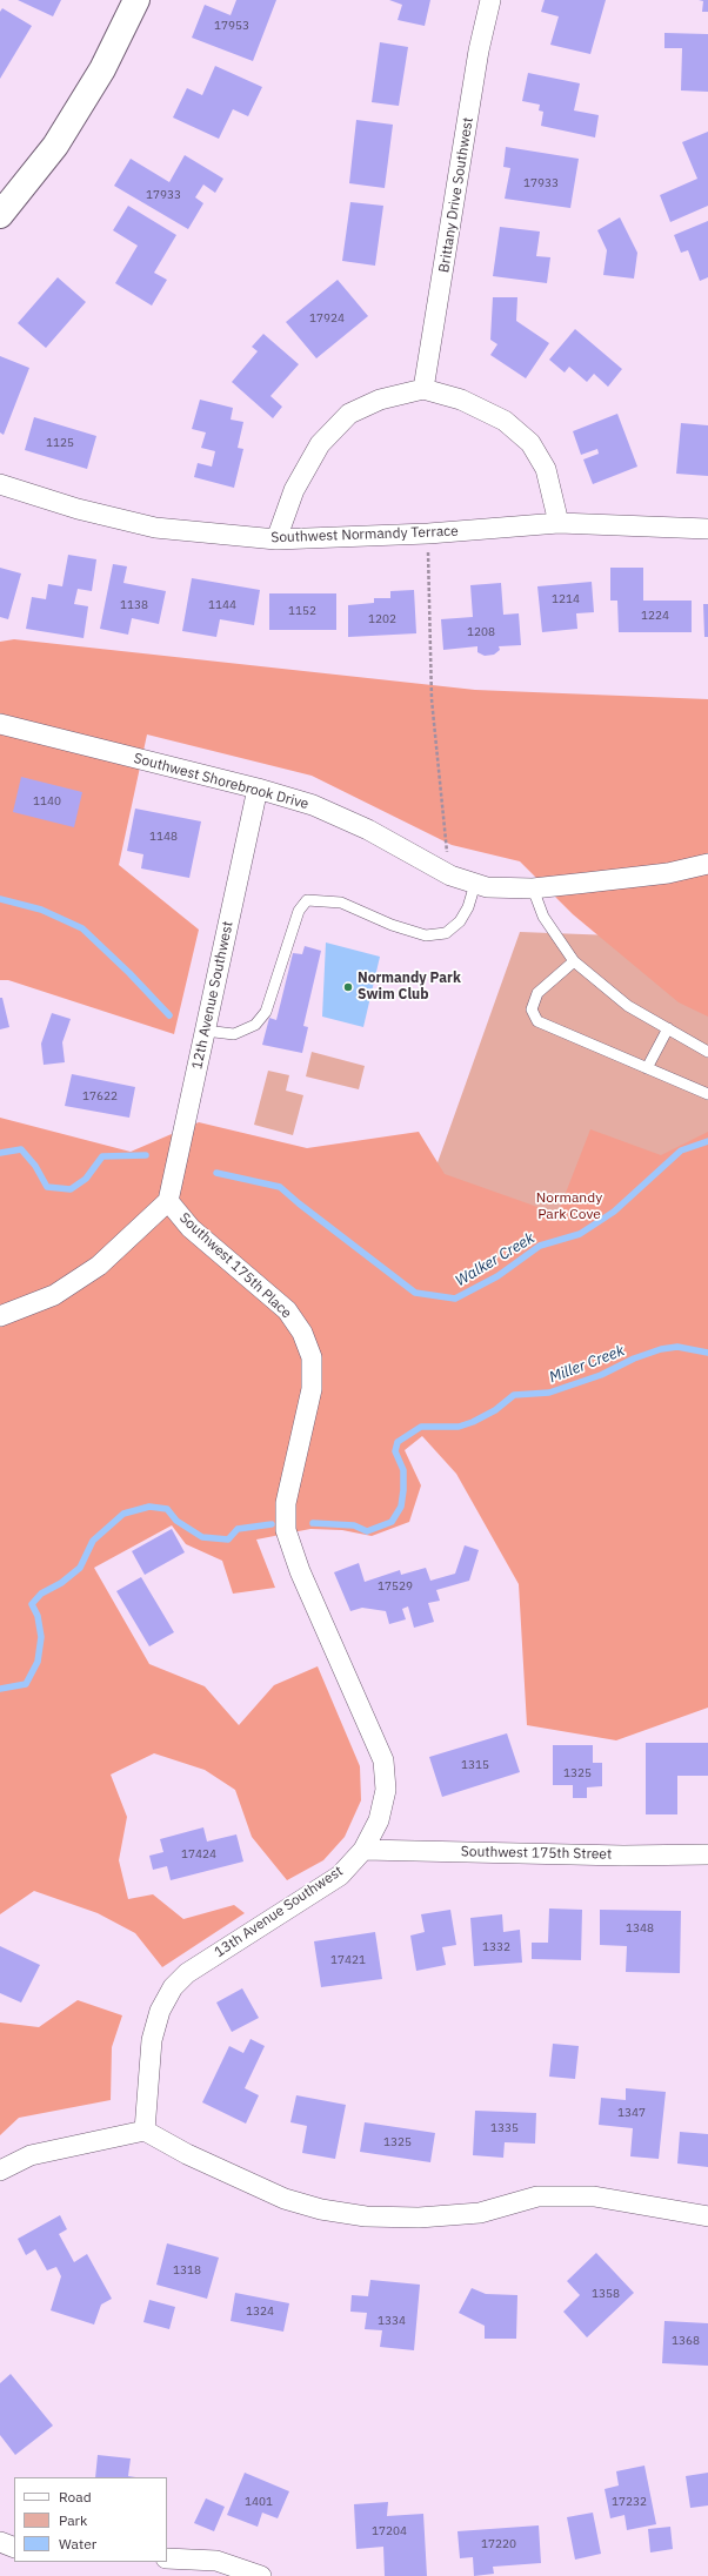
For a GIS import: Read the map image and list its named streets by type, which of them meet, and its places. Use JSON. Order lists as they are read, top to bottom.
{
  "streets": {
    "street": [
      "Brittany Drive Southwest",
      "Southwest Normandy Terrace",
      "Southwest Shorebrook Drive",
      "12th Avenue Southwest",
      "Southwest 175th Place",
      "Southwest 175th Street",
      "13th Avenue Southwest"
    ]
  },
  "crossings": [
    ["Southwest Shorebrook Drive", "12th Avenue Southwest"],
    ["12th Avenue Southwest", "Southwest 175th Place"],
    ["Southwest 175th Place", "13th Avenue Southwest"],
    ["Southwest 175th Street", "13th Avenue Southwest"]
  ],
  "water": ["Walker Creek", "Miller Creek"],
  "parks": ["Normandy Park Cove"],
  "places": ["Normandy Park Swim Club"],
  "house_numbers": [
    "17953",
    "17933",
    "17933",
    "17924",
    "1125",
    "1214",
    "1138",
    "1144",
    "1152",
    "1224",
    "1202",
    "1208",
    "1140",
    "1148",
    "17622",
    "17529",
    "1315",
    "1325",
    "17424",
    "1348",
    "1332",
    "17421",
    "1347",
    "1335",
    "1325",
    "1318",
    "1358",
    "1324",
    "1334",
    "1368",
    "1401",
    "17232",
    "17204",
    "17220"
  ],
  "legend": ["Road", "Park", "Water"]
}
